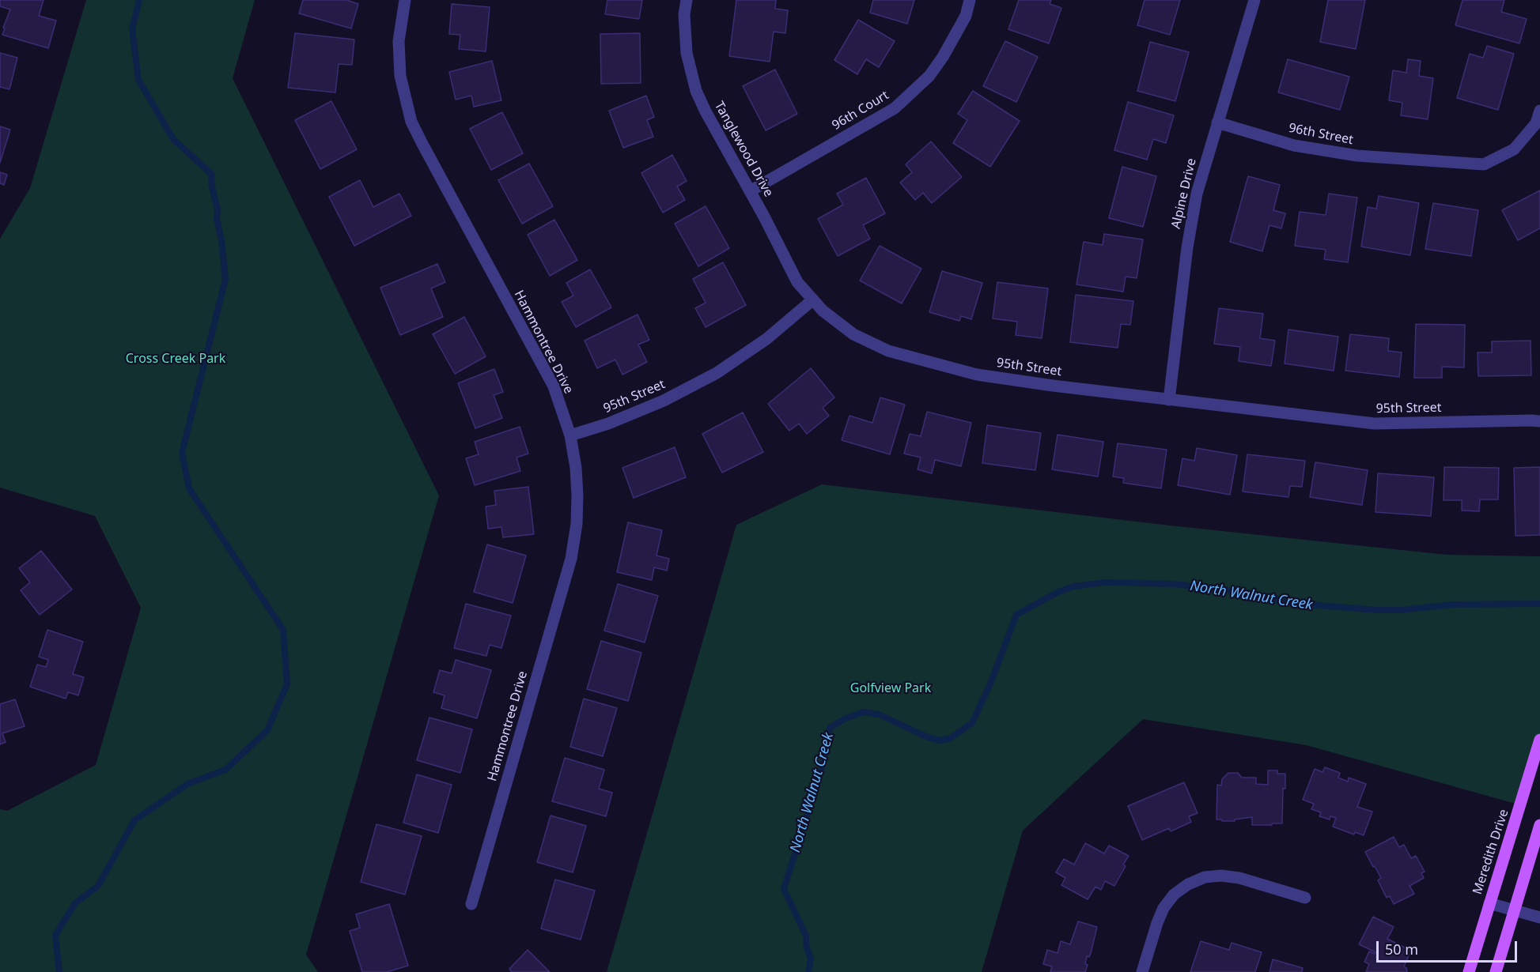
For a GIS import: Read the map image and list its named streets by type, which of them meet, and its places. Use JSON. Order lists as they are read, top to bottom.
{
  "streets": {
    "main road": ["Meredith Drive"],
    "street": [
      "96th Court",
      "96th Street",
      "Tanglewood Drive",
      "Alpine Drive",
      "Hammontree Drive",
      "95th Street"
    ]
  },
  "crossings": [
    ["96th Court", "Tanglewood Drive"],
    ["96th Street", "Alpine Drive"],
    ["Tanglewood Drive", "95th Street"],
    ["Alpine Drive", "95th Street"],
    ["Hammontree Drive", "95th Street"]
  ],
  "water": ["North Walnut Creek"],
  "parks": ["Cross Creek Park", "Golfview Park"],
  "scale_bar": "50 m"
}
